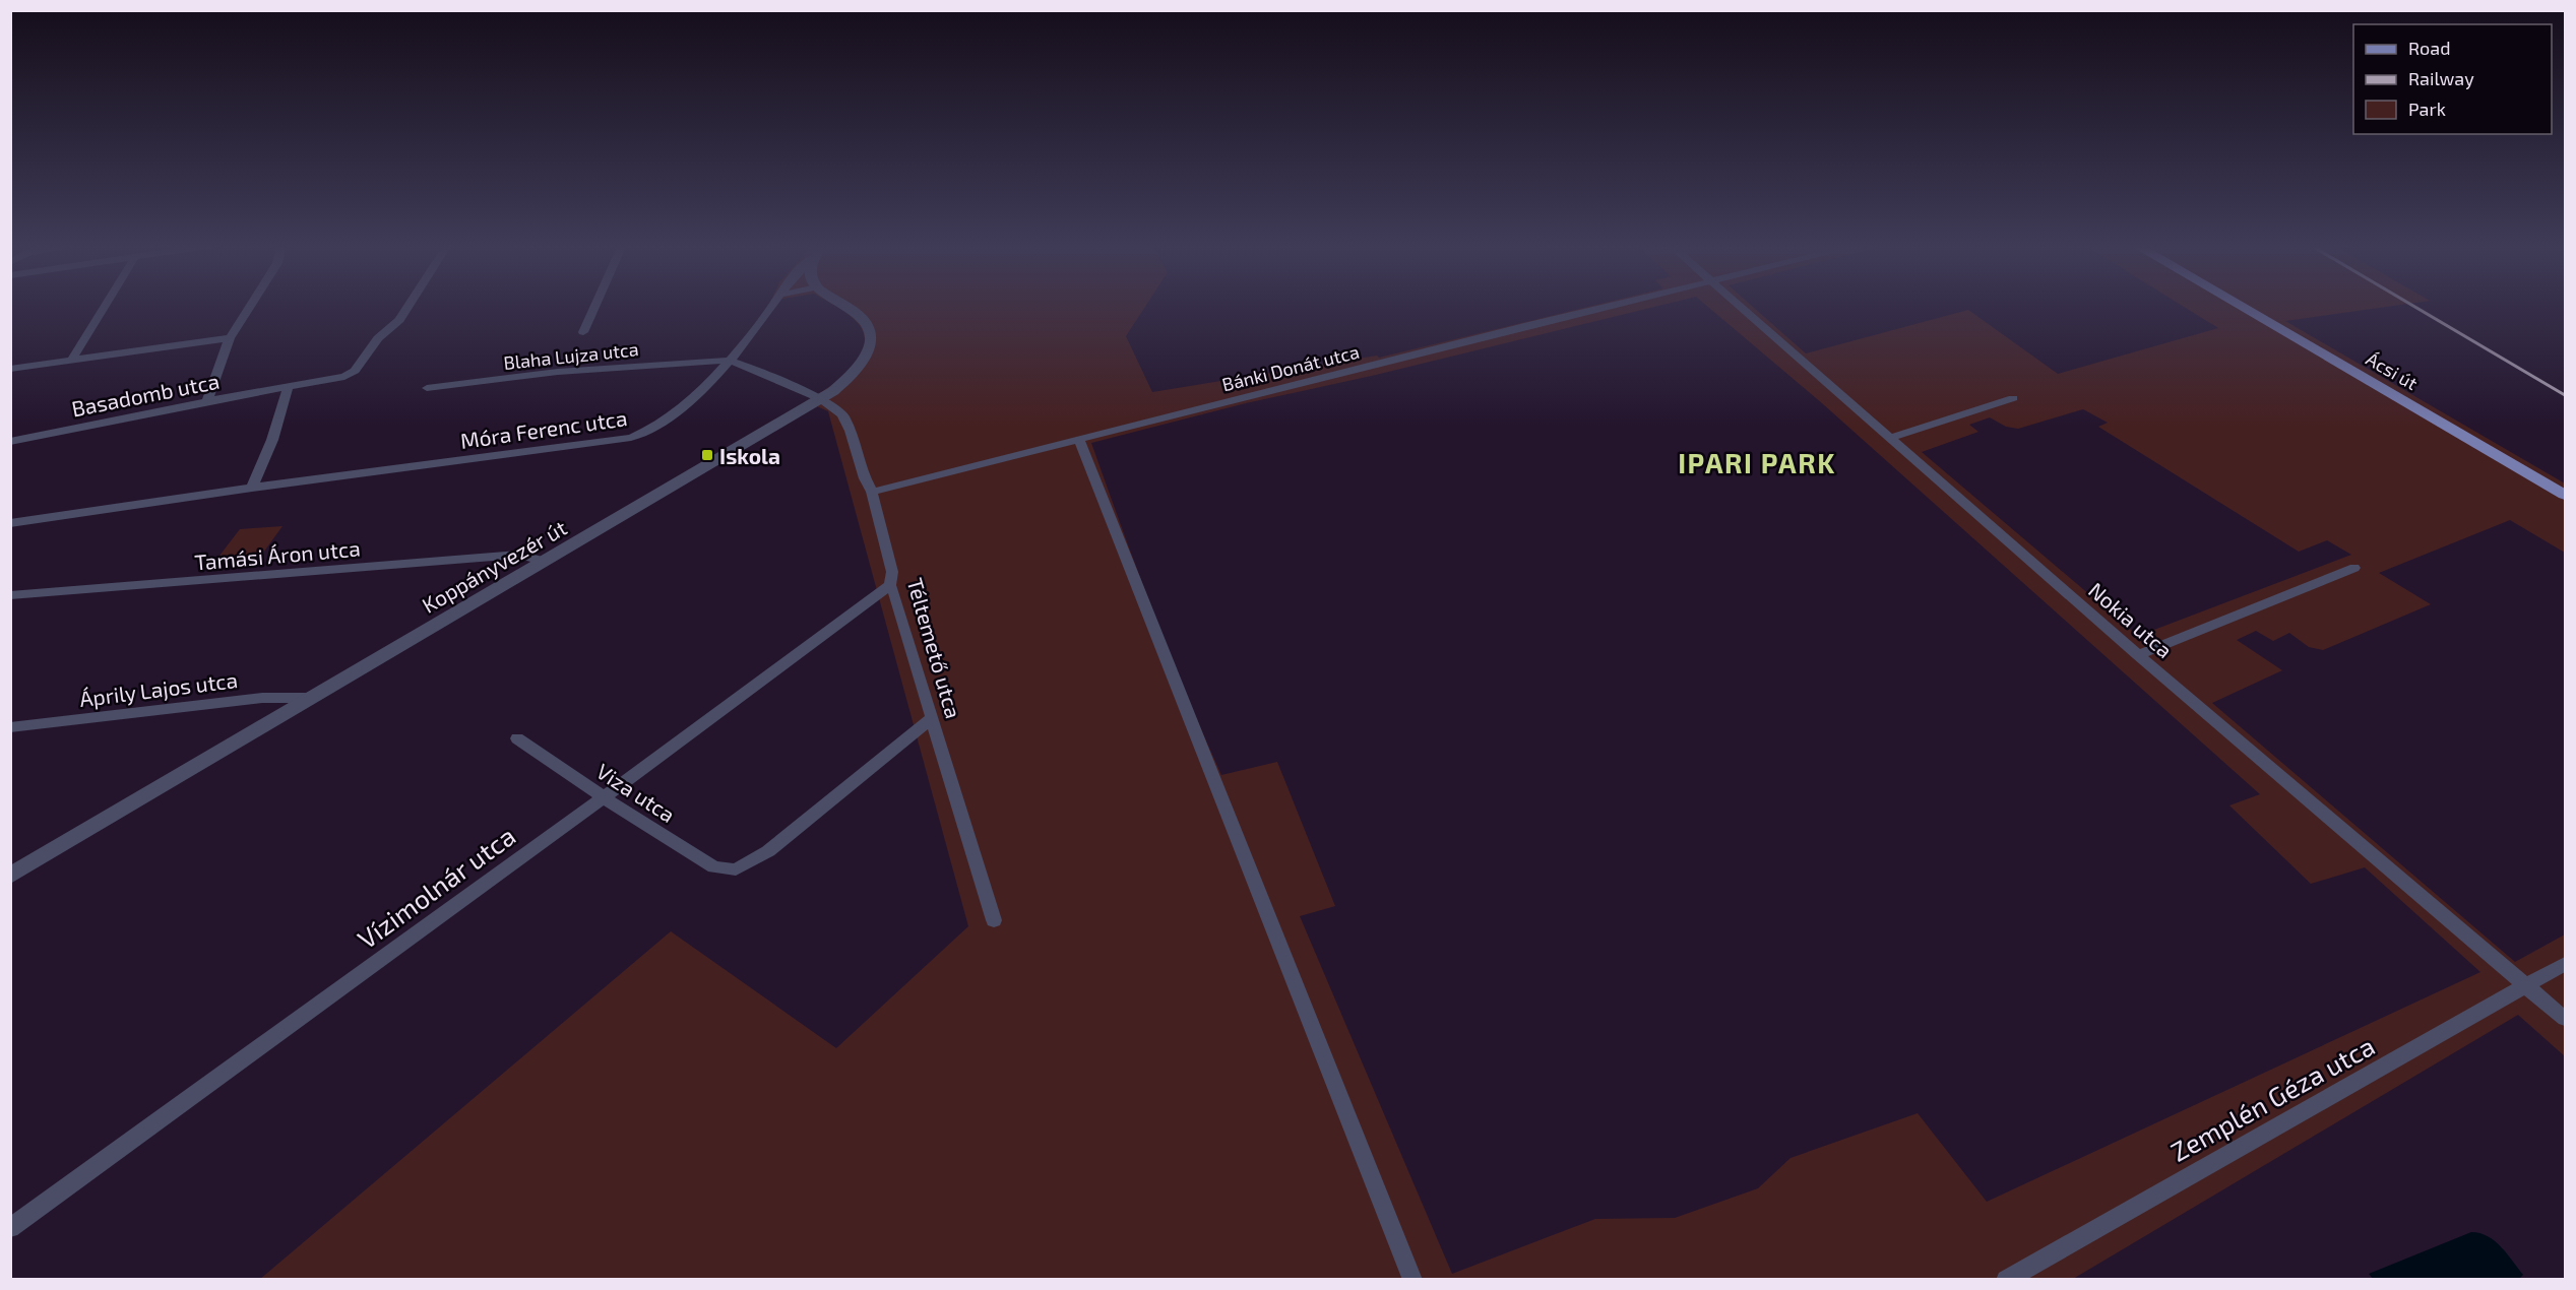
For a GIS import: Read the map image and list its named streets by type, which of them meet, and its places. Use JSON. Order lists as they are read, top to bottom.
{
  "streets": {
    "main road": ["Ácsi út"],
    "street": [
      "Blaha Lujza utca",
      "Bánki Donát utca",
      "Basadomb utca",
      "Móra Ferenc utca",
      "Tamási Áron utca",
      "Koppányvezér út",
      "Nokia utca",
      "Téltemető utca",
      "Áprily Lajos utca",
      "Viza utca",
      "Vízimolnár utca",
      "Zemplén Géza utca"
    ]
  },
  "crossings": [
    ["Blaha Lujza utca", "Móra Ferenc utca"],
    ["Blaha Lujza utca", "Koppányvezér út"],
    ["Blaha Lujza utca", "Téltemető utca"],
    ["Bánki Donát utca", "Téltemető utca"],
    ["Tamási Áron utca", "Koppányvezér út"],
    ["Koppányvezér út", "Téltemető utca"],
    ["Koppányvezér út", "Áprily Lajos utca"],
    ["Nokia utca", "Zemplén Géza utca"],
    ["Téltemető utca", "Viza utca"],
    ["Téltemető utca", "Vízimolnár utca"],
    ["Viza utca", "Vízimolnár utca"]
  ],
  "districts": ["IPARI PARK"],
  "places": {
    "transit": ["Iskola"]
  },
  "legend": ["Road", "Railway", "Park"]
}
